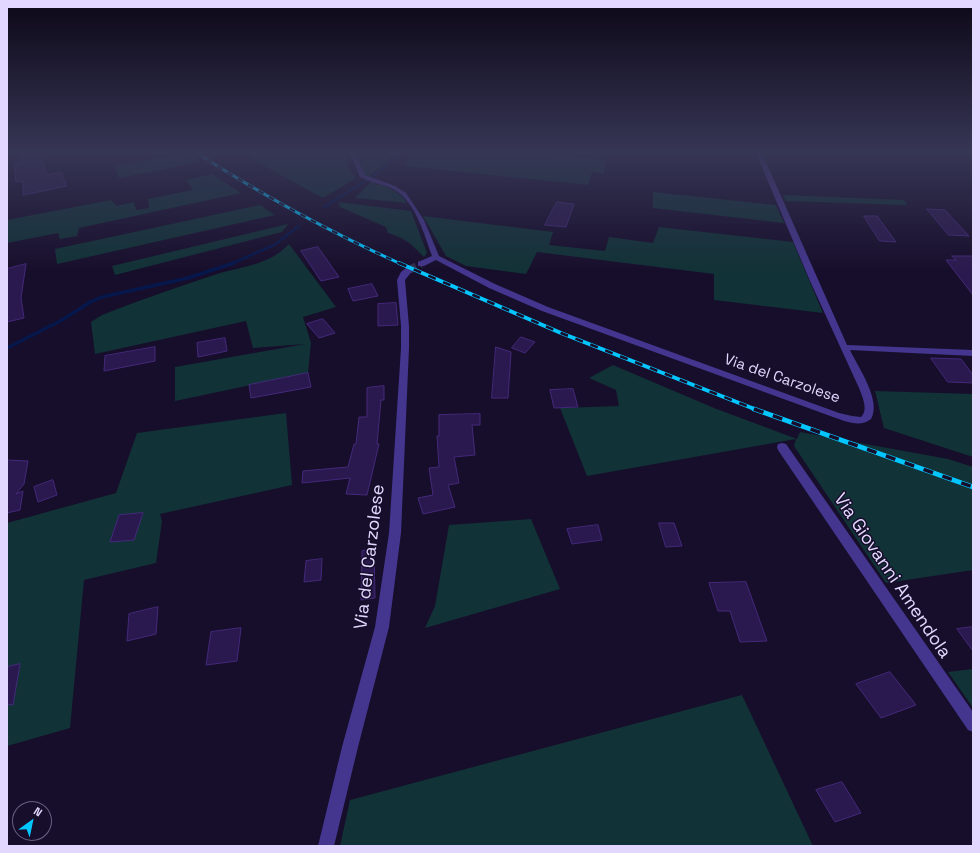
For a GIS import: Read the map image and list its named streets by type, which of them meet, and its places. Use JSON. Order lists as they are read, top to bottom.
{
  "streets": {
    "street": ["Via del Carzolese", "Via Giovanni Amendola"]
  },
  "north": "top right"
}
